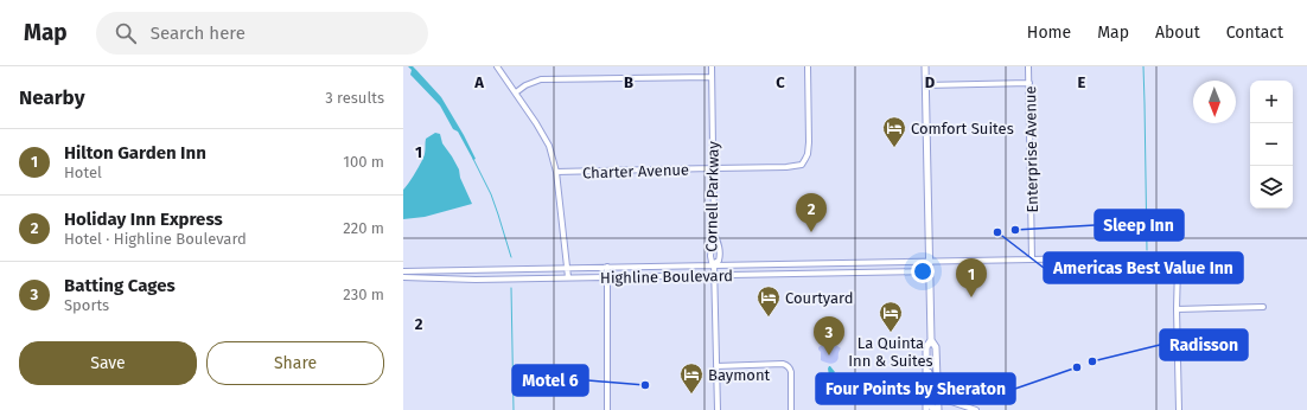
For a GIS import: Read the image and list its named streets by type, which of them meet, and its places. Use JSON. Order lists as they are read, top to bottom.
{
  "streets": {
    "street": [
      "Enterprise Avenue",
      "Charter Avenue",
      "Cornell Parkway",
      "Highline Boulevard"
    ]
  },
  "crossings": [
    ["Enterprise Avenue", "Highline Boulevard"],
    ["Charter Avenue", "Cornell Parkway"],
    ["Cornell Parkway", "Highline Boulevard"]
  ],
  "places": {
    "hotel": [
      "Comfort Suites",
      "Courtyard",
      "La Quinta Inn & Suites",
      "Baymont"
    ],
    "other": [
      "Sleep Inn",
      "Americas Best Value Inn",
      "Radisson",
      "Four Points by Sheraton",
      "Motel 6"
    ]
  },
  "north": "bottom",
  "page": {
    "header": "Map",
    "search": "Search here",
    "nav": [
      "Home",
      "Map",
      "About",
      "Contact"
    ],
    "heading": ["Nearby", "3 results"],
    "map_buttons": ["+", "−"],
    "list": [
      {
        "mark": "1",
        "name": "Hilton Garden Inn",
        "note": "Hotel",
        "value": "100 m"
      },
      {
        "mark": "2",
        "name": "Holiday Inn Express",
        "note": "Hotel · Highline Boulevard",
        "value": "220 m"
      },
      {
        "mark": "3",
        "name": "Batting Cages",
        "note": "Sports",
        "value": "230 m"
      }
    ],
    "pins": ["2", "1", "3"],
    "buttons": ["Save", "Share"]
  },
  "grid": {
    "columns": [
      "A",
      "B",
      "C",
      "D",
      "E"
    ],
    "rows": ["1", "2"]
  }
}
